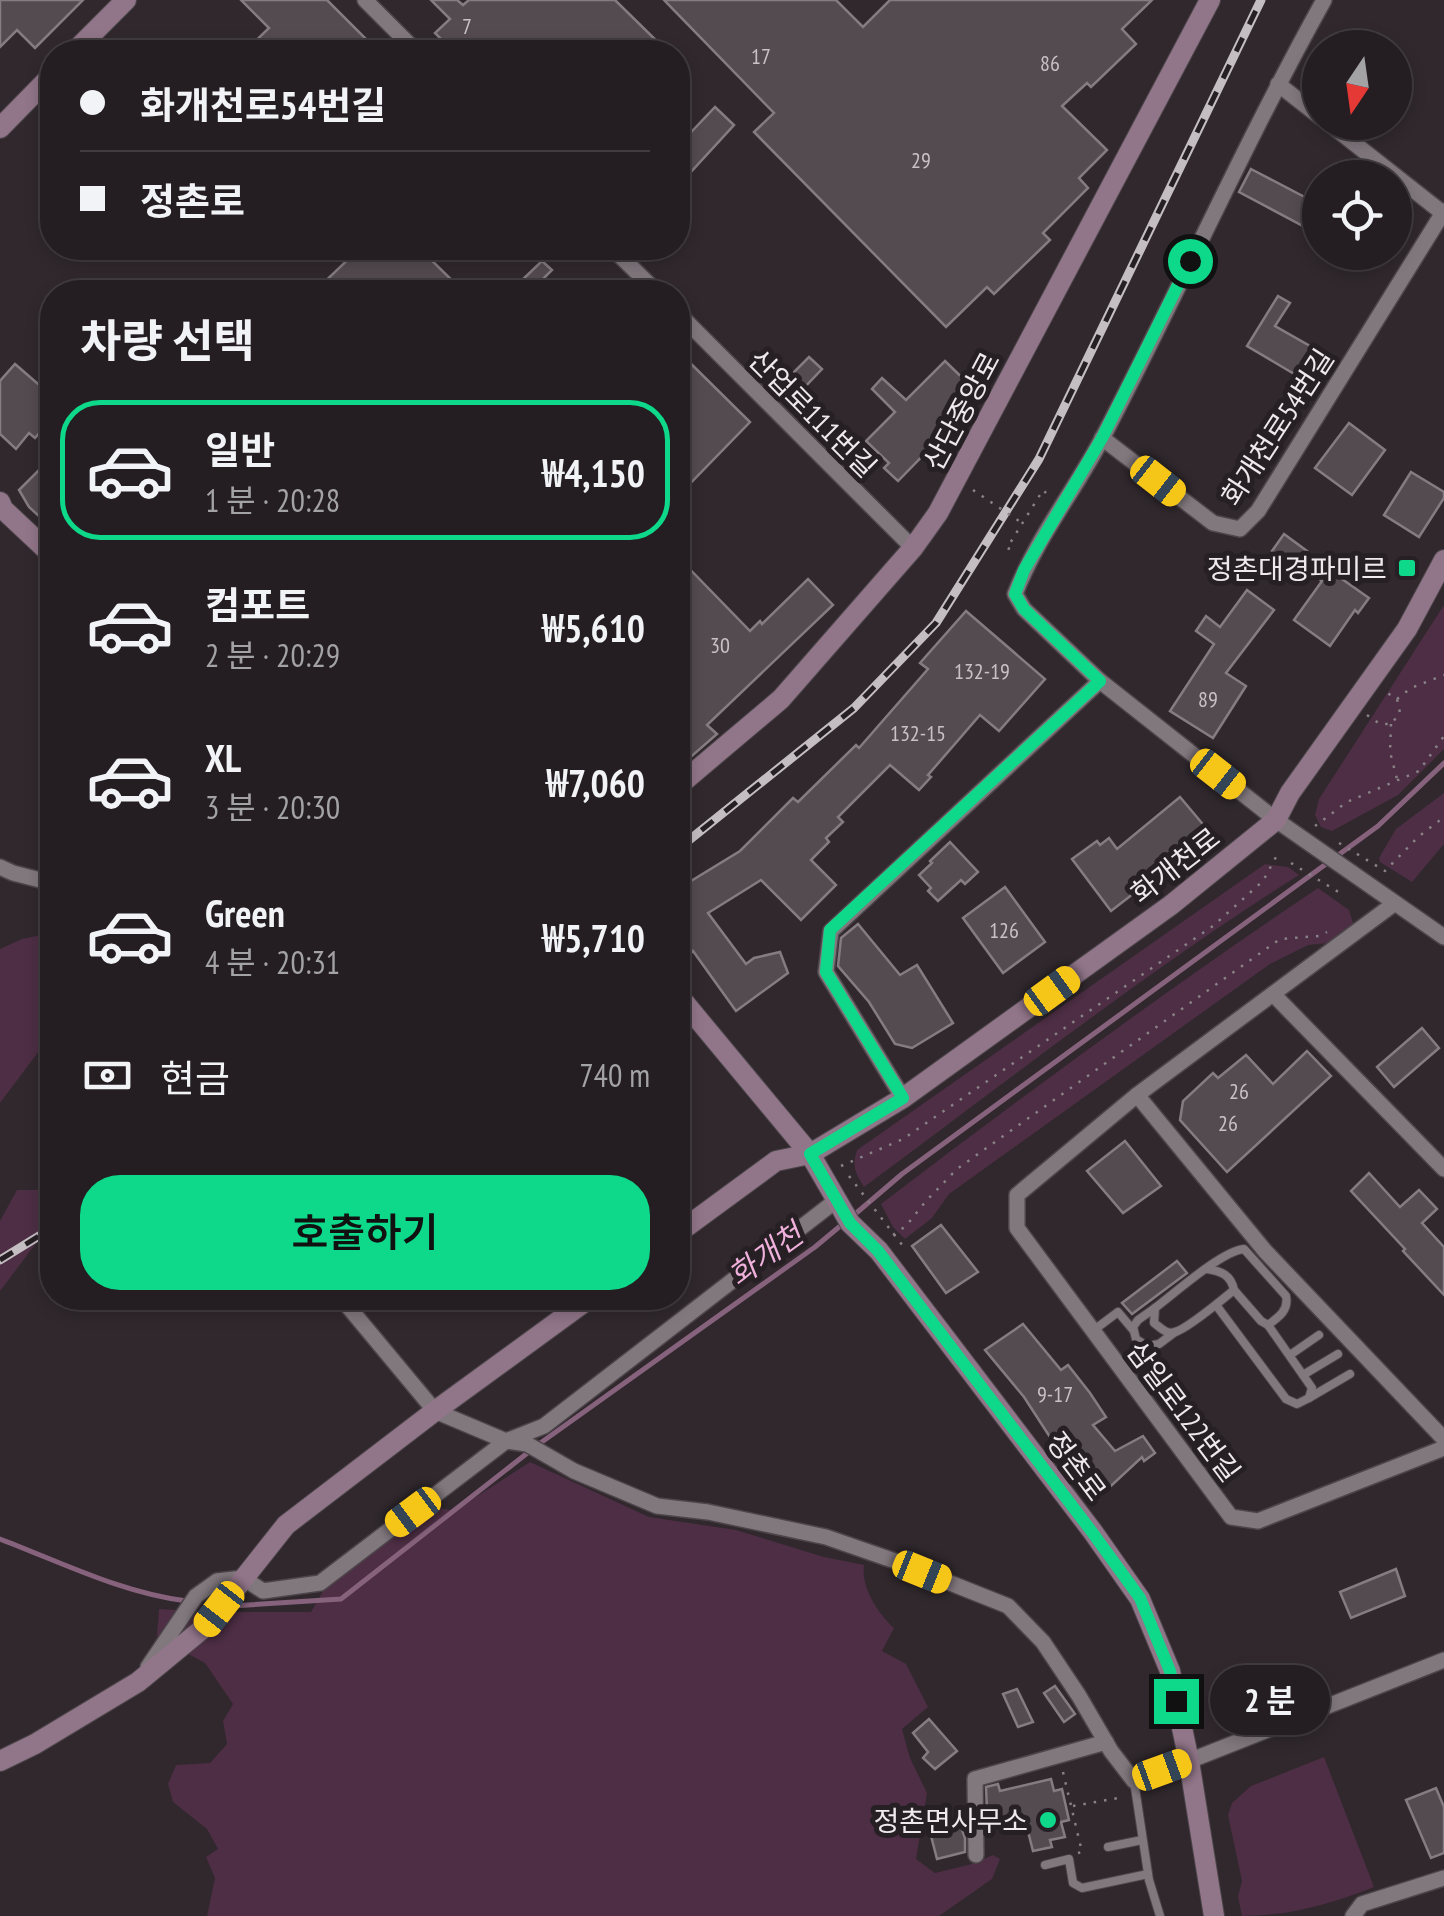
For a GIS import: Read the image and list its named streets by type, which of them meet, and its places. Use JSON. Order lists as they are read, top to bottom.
{
  "streets": {
    "main road": ["산단중앙로", "화개천로", "정촌로"],
    "street": ["산업로111번길", "화개천로54번길", "삼일로122번길"]
  },
  "crossings": [
    ["산단중앙로", "산업로111번길"],
    ["화개천로", "정촌로"]
  ],
  "water": ["화개천"],
  "places": {
    "transit": ["정촌대경파미르"],
    "other": ["정촌면사무소"]
  },
  "house_numbers": [
    "7",
    "17",
    "86",
    "29",
    "30",
    "132-19",
    "89",
    "132-15",
    "126",
    "26",
    "26",
    "9-17"
  ],
  "north": "bottom",
  "page": {
    "banner": ["화개천로54번길", "정촌로"],
    "heading": "차량 선택",
    "list": [
      {
        "name": "일반",
        "note": "1 분 · 20:28",
        "value": "₩4,150"
      },
      {
        "name": "컴포트",
        "note": "2 분 · 20:29",
        "value": "₩5,610"
      },
      {
        "name": "XL",
        "note": "3 분 · 20:30",
        "value": "₩7,060"
      },
      {
        "name": "Green",
        "note": "4 분 · 20:31",
        "value": "₩5,710"
      }
    ],
    "pay": ["현금", "740 m"],
    "buttons": "호출하기",
    "bubble": "2 분"
  }
}
